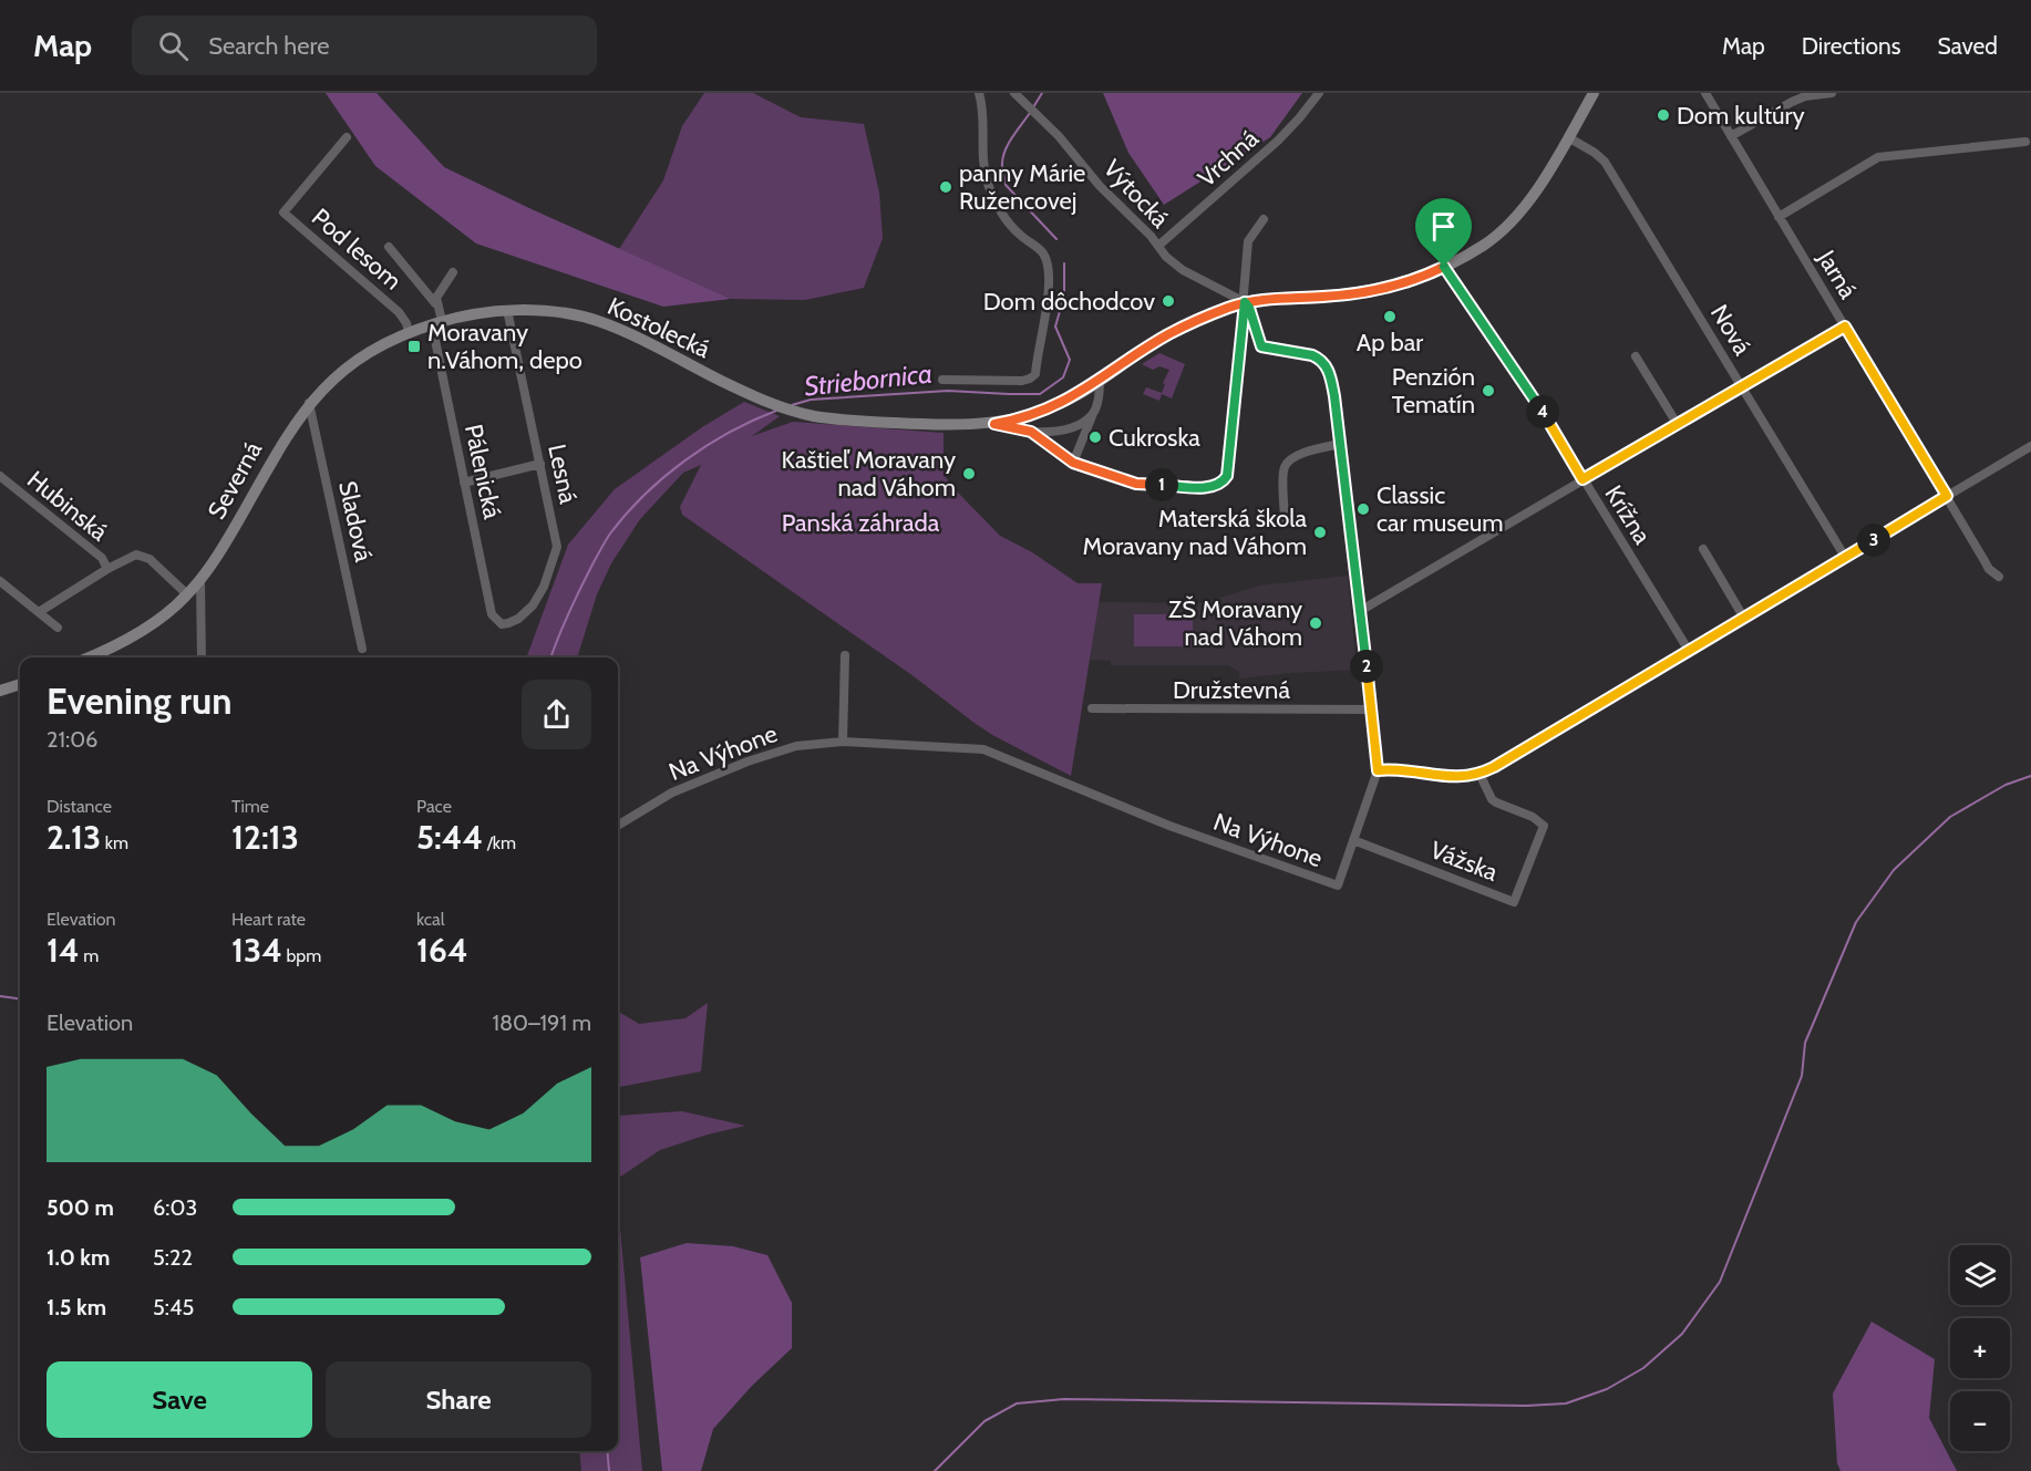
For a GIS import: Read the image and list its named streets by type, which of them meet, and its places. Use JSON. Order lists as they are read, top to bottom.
{
  "streets": {
    "main road": ["Kostolecká", "Severná"],
    "street": [
      "Vrchná",
      "Výtocká",
      "Pod lesom",
      "Jarná",
      "Nová",
      "Pálenická",
      "Lesná",
      "Hubinská",
      "Krížna",
      "Sladová",
      "Družstevná",
      "Na Výhone",
      "Vážska"
    ]
  },
  "crossings": [
    ["Vrchná", "Výtocká"],
    ["Výtocká", "Na Výhone"],
    ["Pod lesom", "Kostolecká"],
    ["Kostolecká", "Pálenická"],
    ["Kostolecká", "Lesná"],
    ["Kostolecká", "Severná"],
    ["Kostolecká", "Sladová"],
    ["Pálenická", "Lesná"],
    ["Severná", "Hubinská"],
    ["Severná", "Sladová"],
    ["Družstevná", "Na Výhone"],
    ["Na Výhone", "Vážska"]
  ],
  "water": ["Striebornica"],
  "parks": ["Panská záhrada"],
  "places": {
    "other": [
      "Dom kultúry",
      "panny Márie Ružencovej",
      "Dom dôchodcov",
      "Ap bar",
      "Penzión Tematín",
      "Cukroska",
      "Kaštieľ Moravany nad Váhom",
      "Classic car museum",
      "Materská škola Moravany nad Váhom",
      "ZŠ Moravany nad Váhom"
    ],
    "transit": ["Moravany n.Váhom, depo"]
  },
  "page": {
    "header": "Map",
    "search": "Search here",
    "nav": ["Map", "Directions", "Saved"],
    "pins": [
      "4",
      "1",
      "3",
      "2"
    ],
    "heading": ["Evening run", "21:06"],
    "stats": [
      ["Distance", "2.13 km"],
      ["Time", "12:13"],
      ["Pace", "5:44 /km"],
      ["Elevation", "14 m"],
      ["Heart rate", "134 bpm"],
      ["kcal", "164"]
    ],
    "chart": ["Elevation", "180–191 m"],
    "list": [
      {
        "name": "500 m",
        "note": "6:03"
      },
      {
        "name": "1.0 km",
        "note": "5:22"
      },
      {
        "name": "1.5 km",
        "note": "5:45"
      }
    ],
    "map_buttons": ["+", "−"],
    "buttons": ["Save", "Share"]
  }
}
